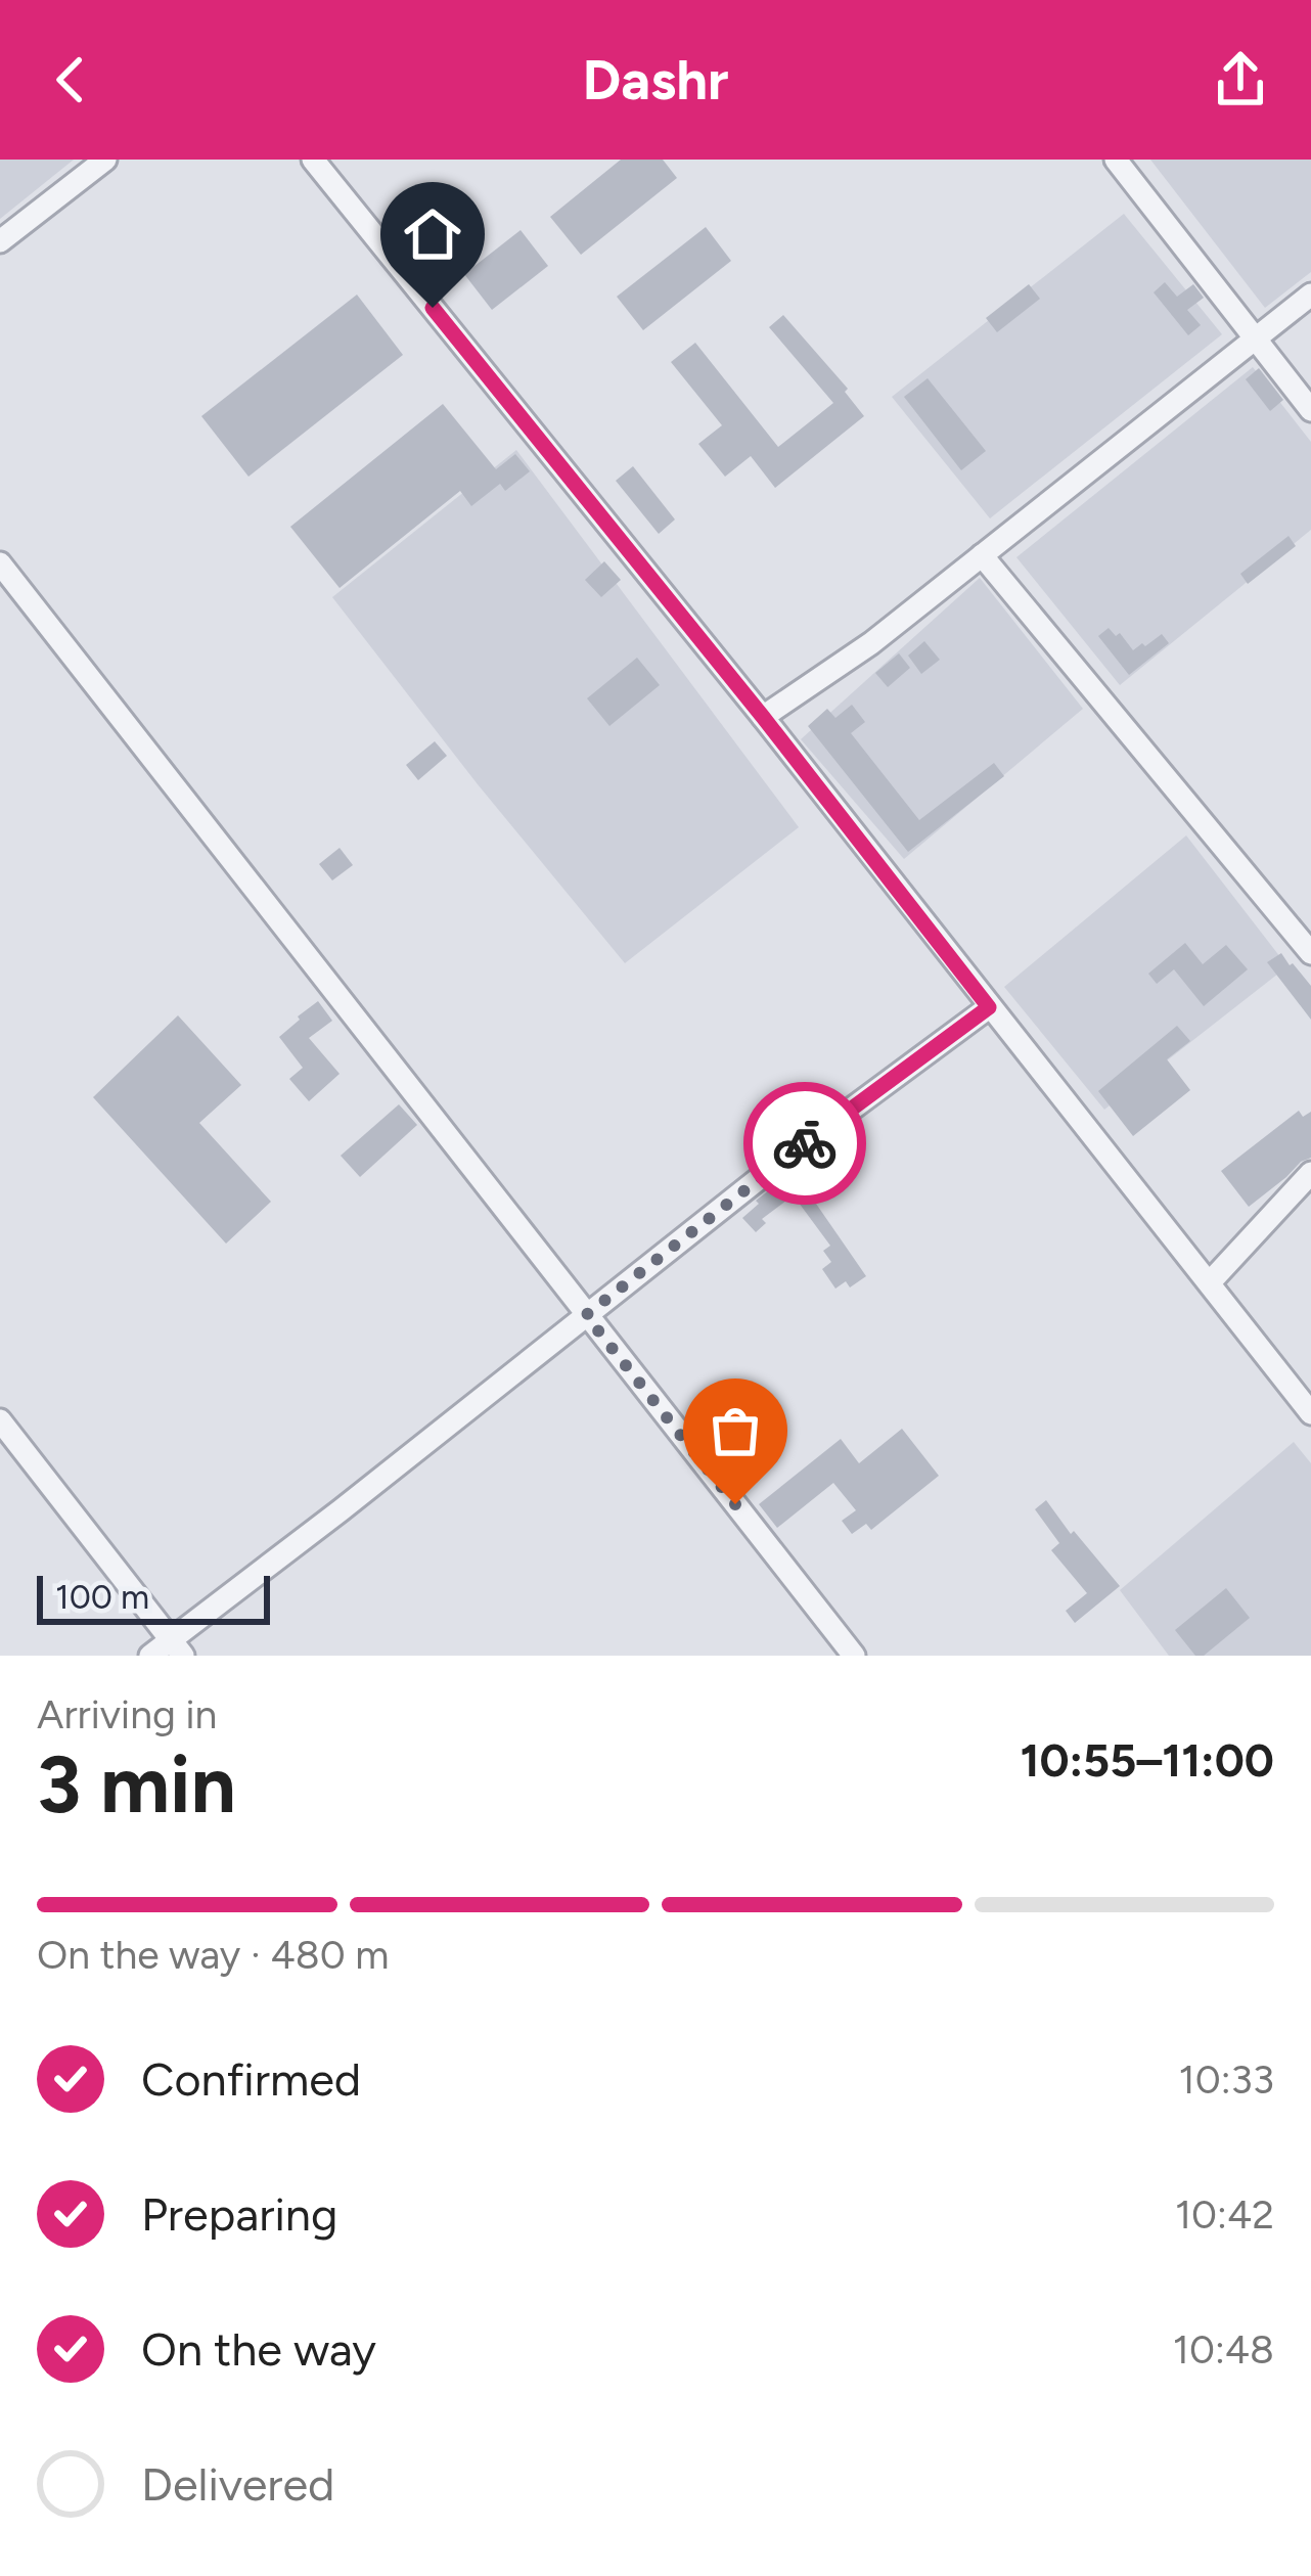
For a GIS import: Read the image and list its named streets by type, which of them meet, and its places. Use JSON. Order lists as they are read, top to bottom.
{
  "scale_bar": "100 m",
  "page": {
    "header": "Dashr",
    "scale": "100 m",
    "heading": ["3 min", "Arriving in", "10:55–11:00"],
    "bar": "On the way · 480 m",
    "list": [
      ["Confirmed", "10:33"],
      ["Preparing", "10:42"],
      ["On the way", "10:48"],
      "Delivered"
    ]
  }
}
